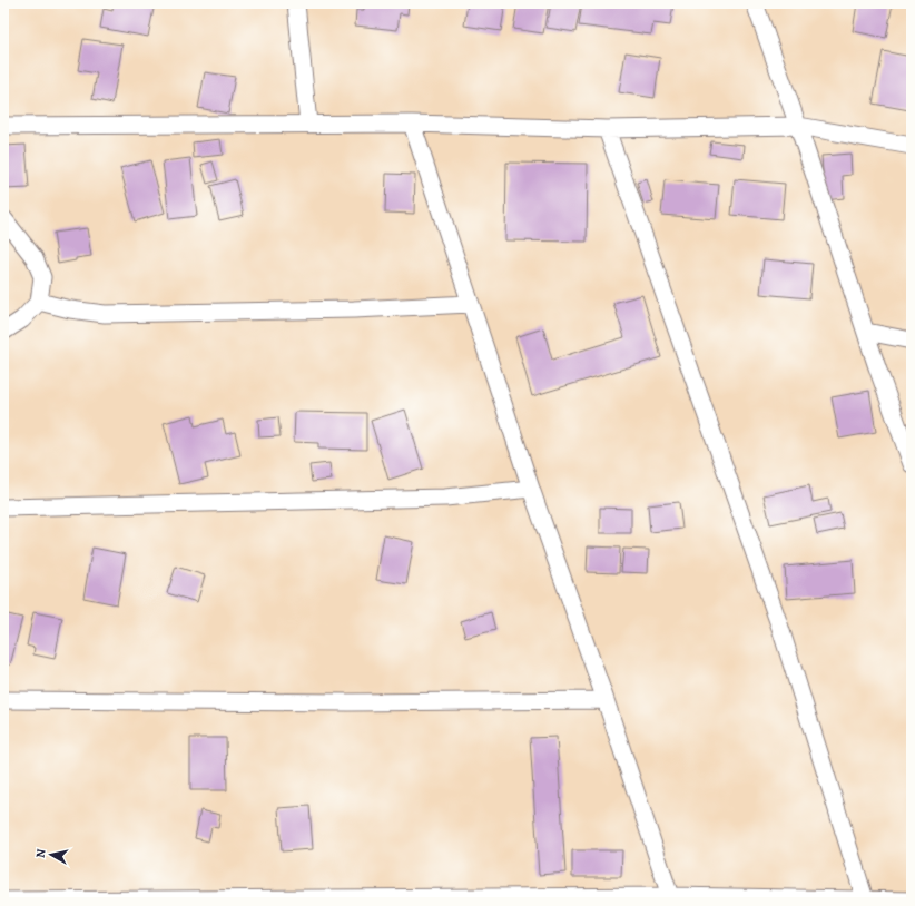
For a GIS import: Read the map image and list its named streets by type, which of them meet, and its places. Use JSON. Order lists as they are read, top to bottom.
{
  "north": "left"
}
